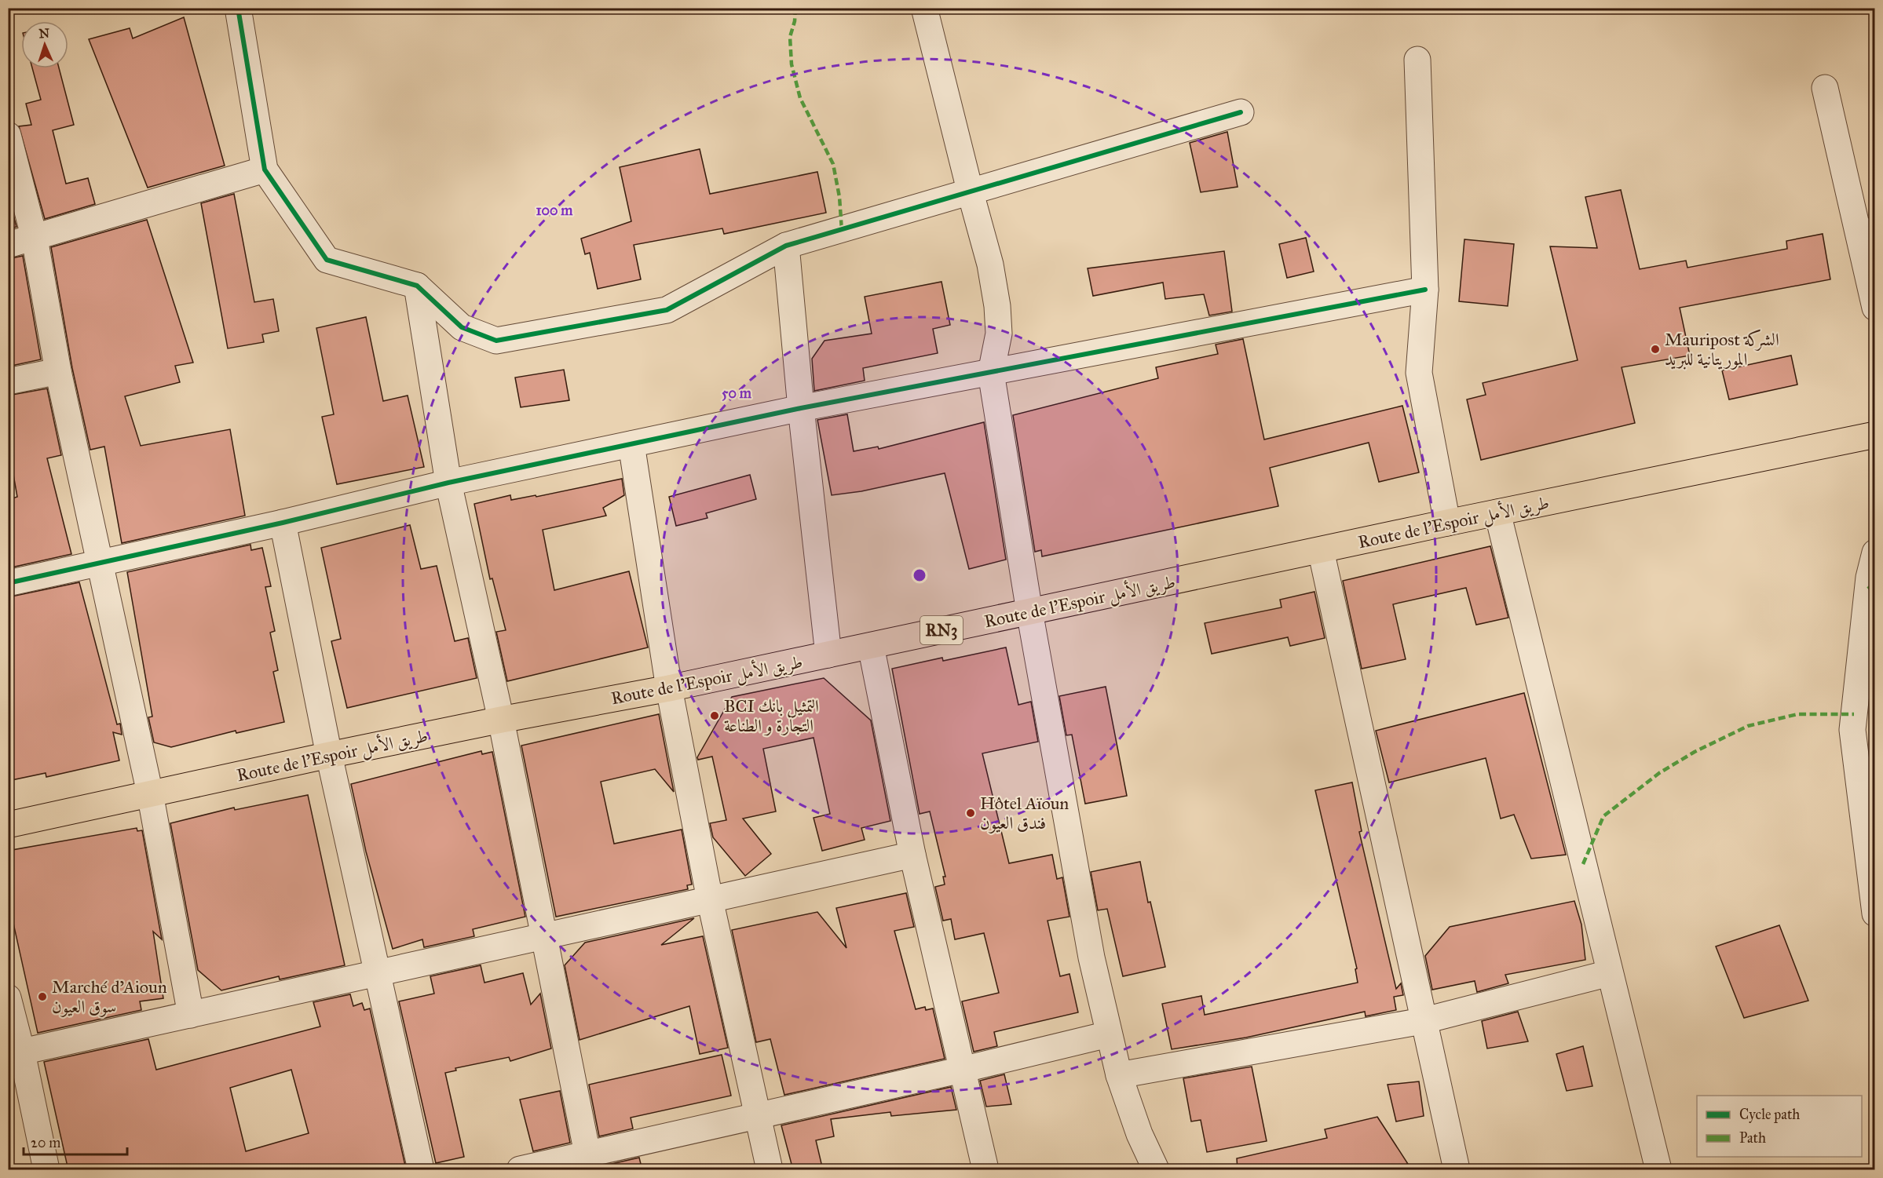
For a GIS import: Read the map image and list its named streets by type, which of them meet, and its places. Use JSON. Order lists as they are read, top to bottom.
{
  "streets": {
    "highway": ["Route de l’Espoir طريق الأمل", "RN3"]
  },
  "places": [
    "Mauripost الشركة الموريتانية للبريد",
    "BCI التمثيل بانك التجارة و الطناعة",
    "Hôtel Aïoun فندق العيون",
    "Marché d'Aioun سوق العيون"
  ],
  "legend": ["Cycle path", "Path"],
  "scale_bar": "20 m",
  "north": "top",
  "rings": ["100 m", "50 m"]
}
